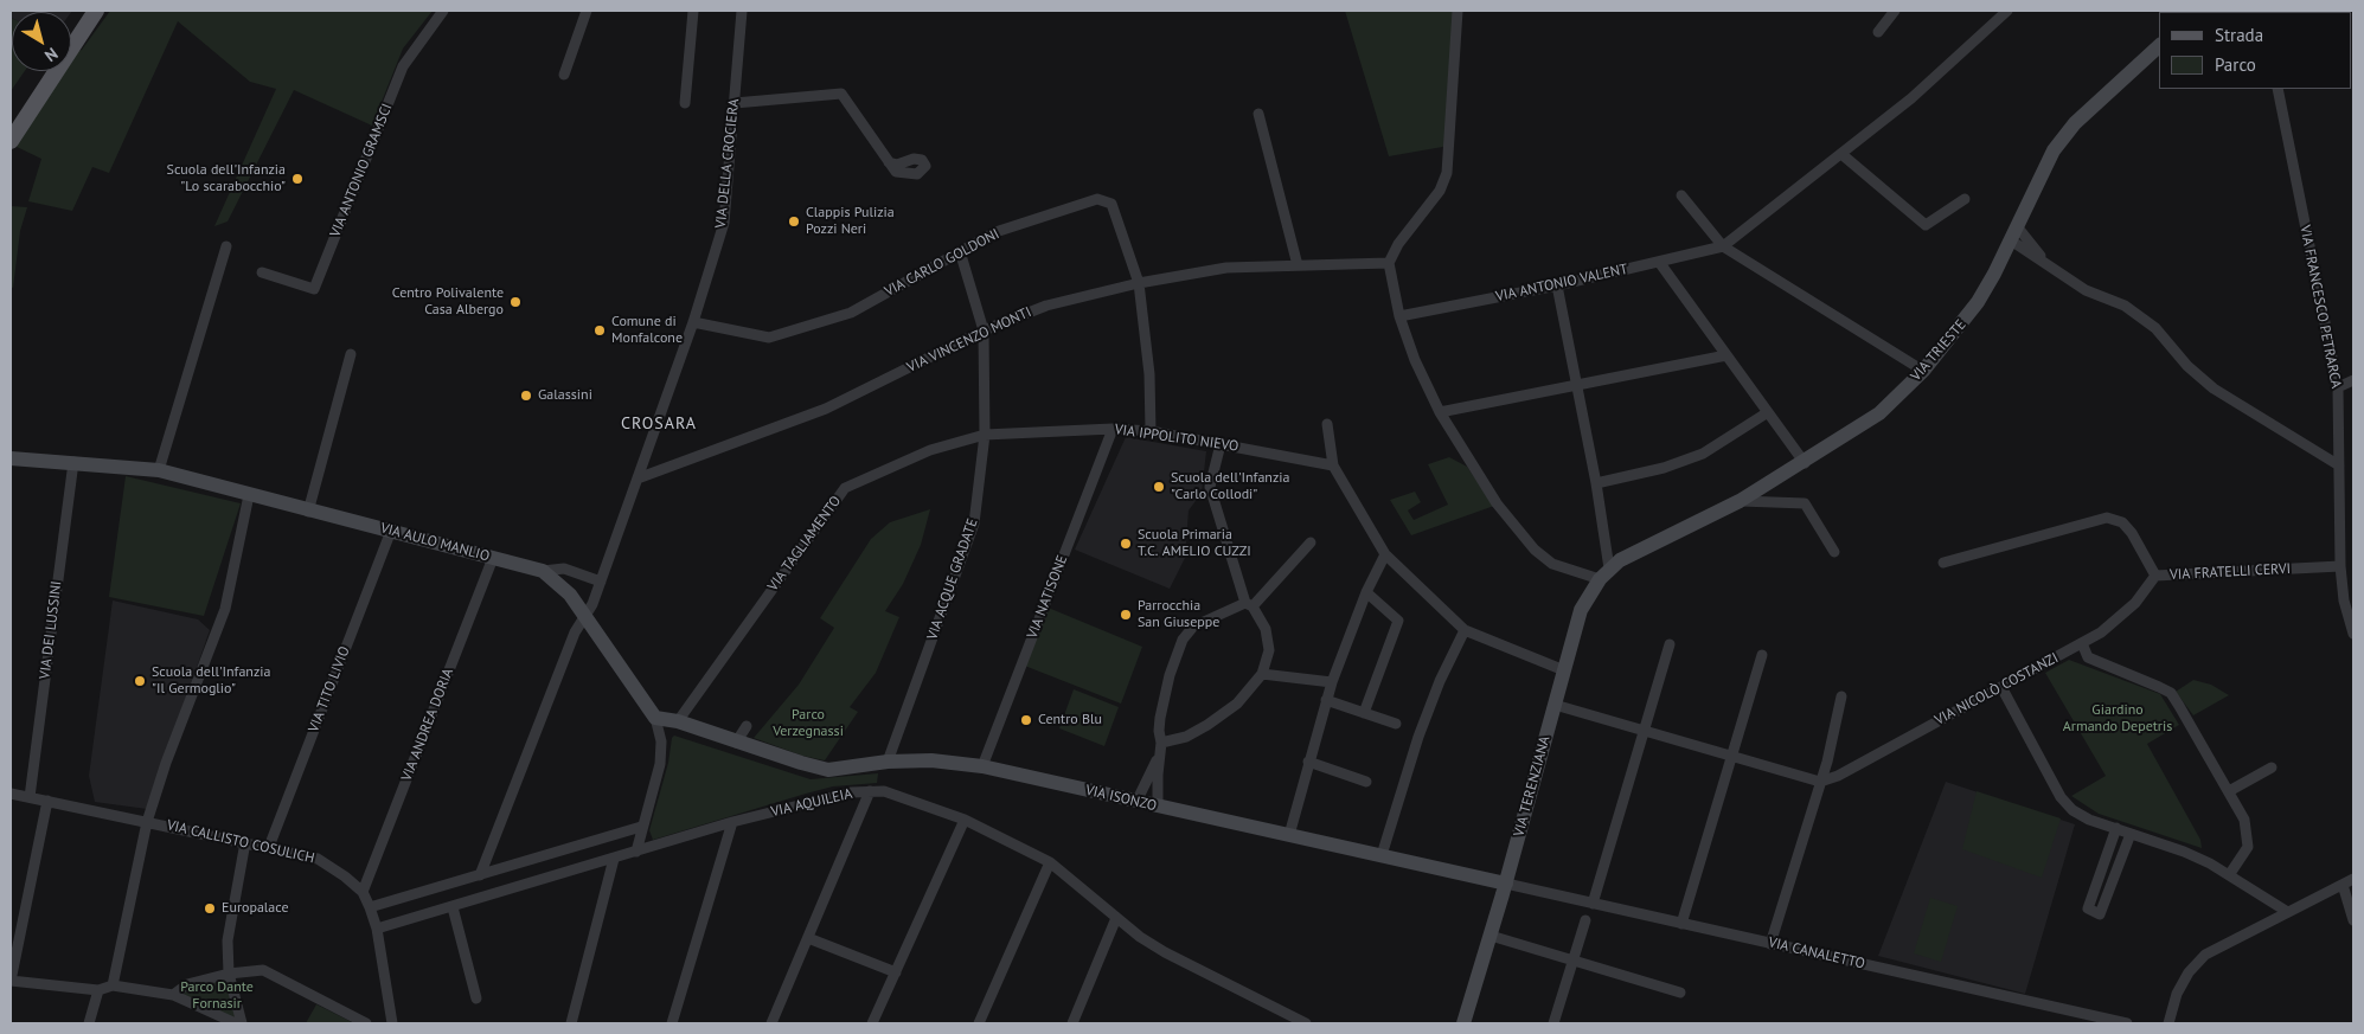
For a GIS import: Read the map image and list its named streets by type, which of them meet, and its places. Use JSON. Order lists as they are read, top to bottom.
{
  "streets": {
    "street": [
      "VIA DELLA CROCIERA",
      "VIA ANTONIO GRAMSCI",
      "VIA CARLO GOLDONI",
      "VIA ANTONIO VALENT",
      "VIA FRANCESCO PETRARCA",
      "VIA VINCENZO MONTI",
      "VIA TRIESTE",
      "VIA IPPOLITO NIEVO",
      "VIA AULO MANLIO",
      "VIA TAGLIAMENTO",
      "VIA FRATELLI CERVI",
      "VIA ACQUE GRADATE",
      "VIA NATISONE",
      "VIA DEI LUSSINI",
      "VIA TITO LIVIO",
      "VIA NICOLÒ COSTANZI",
      "VIA ANDREA DORIA",
      "VIA TERENZIANA",
      "VIA ISONZO",
      "VIA AQUILEIA",
      "VIA CALLISTO COSULICH",
      "VIA CANALETTO"
    ]
  },
  "crossings": [
    ["VIA DELLA CROCIERA", "VIA CARLO GOLDONI"],
    ["VIA DELLA CROCIERA", "VIA VINCENZO MONTI"],
    ["VIA DELLA CROCIERA", "VIA AULO MANLIO"],
    ["VIA CARLO GOLDONI", "VIA VINCENZO MONTI"],
    ["VIA CARLO GOLDONI", "VIA ACQUE GRADATE"],
    ["VIA FRANCESCO PETRARCA", "VIA FRATELLI CERVI"],
    ["VIA VINCENZO MONTI", "VIA ACQUE GRADATE"],
    ["VIA TRIESTE", "VIA TERENZIANA"],
    ["VIA IPPOLITO NIEVO", "VIA TAGLIAMENTO"],
    ["VIA IPPOLITO NIEVO", "VIA ACQUE GRADATE"],
    ["VIA IPPOLITO NIEVO", "VIA NATISONE"],
    ["VIA AULO MANLIO", "VIA DEI LUSSINI"],
    ["VIA AULO MANLIO", "VIA TITO LIVIO"],
    ["VIA AULO MANLIO", "VIA ANDREA DORIA"],
    ["VIA AULO MANLIO", "VIA ISONZO"],
    ["VIA AULO MANLIO", "VIA AQUILEIA"],
    ["VIA TAGLIAMENTO", "VIA ACQUE GRADATE"],
    ["VIA TAGLIAMENTO", "VIA ISONZO"],
    ["VIA FRATELLI CERVI", "VIA NICOLÒ COSTANZI"],
    ["VIA ACQUE GRADATE", "VIA ISONZO"],
    ["VIA NATISONE", "VIA ISONZO"],
    ["VIA DEI LUSSINI", "VIA CALLISTO COSULICH"],
    ["VIA TITO LIVIO", "VIA CALLISTO COSULICH"],
    ["VIA ANDREA DORIA", "VIA CALLISTO COSULICH"],
    ["VIA TERENZIANA", "VIA ISONZO"],
    ["VIA TERENZIANA", "VIA CANALETTO"],
    ["VIA ISONZO", "VIA CANALETTO"],
    ["VIA AQUILEIA", "VIA CALLISTO COSULICH"]
  ],
  "districts": ["CROSARA"],
  "parks": ["Giardino Armando Depetris", "Parco Verzegnassi", "Parco Dante Fornasir"],
  "places": [
    "Scuola dell'Infanzia \"Lo scarabocchio\"",
    "Clappis Pulizia Pozzi Neri",
    "Centro Polivalente Casa Albergo",
    "Comune di Monfalcone",
    "Galassini",
    "Scuola dell'Infanzia \"Carlo Collodi\"",
    "Scuola Primaria T.C. AMELIO CUZZI",
    "Parrocchia San Giuseppe",
    "Scuola dell'Infanzia \"Il Germoglio\"",
    "Centro Blu",
    "Europalace"
  ],
  "legend": ["Strada", "Parco"],
  "north": "bottom right"
}
